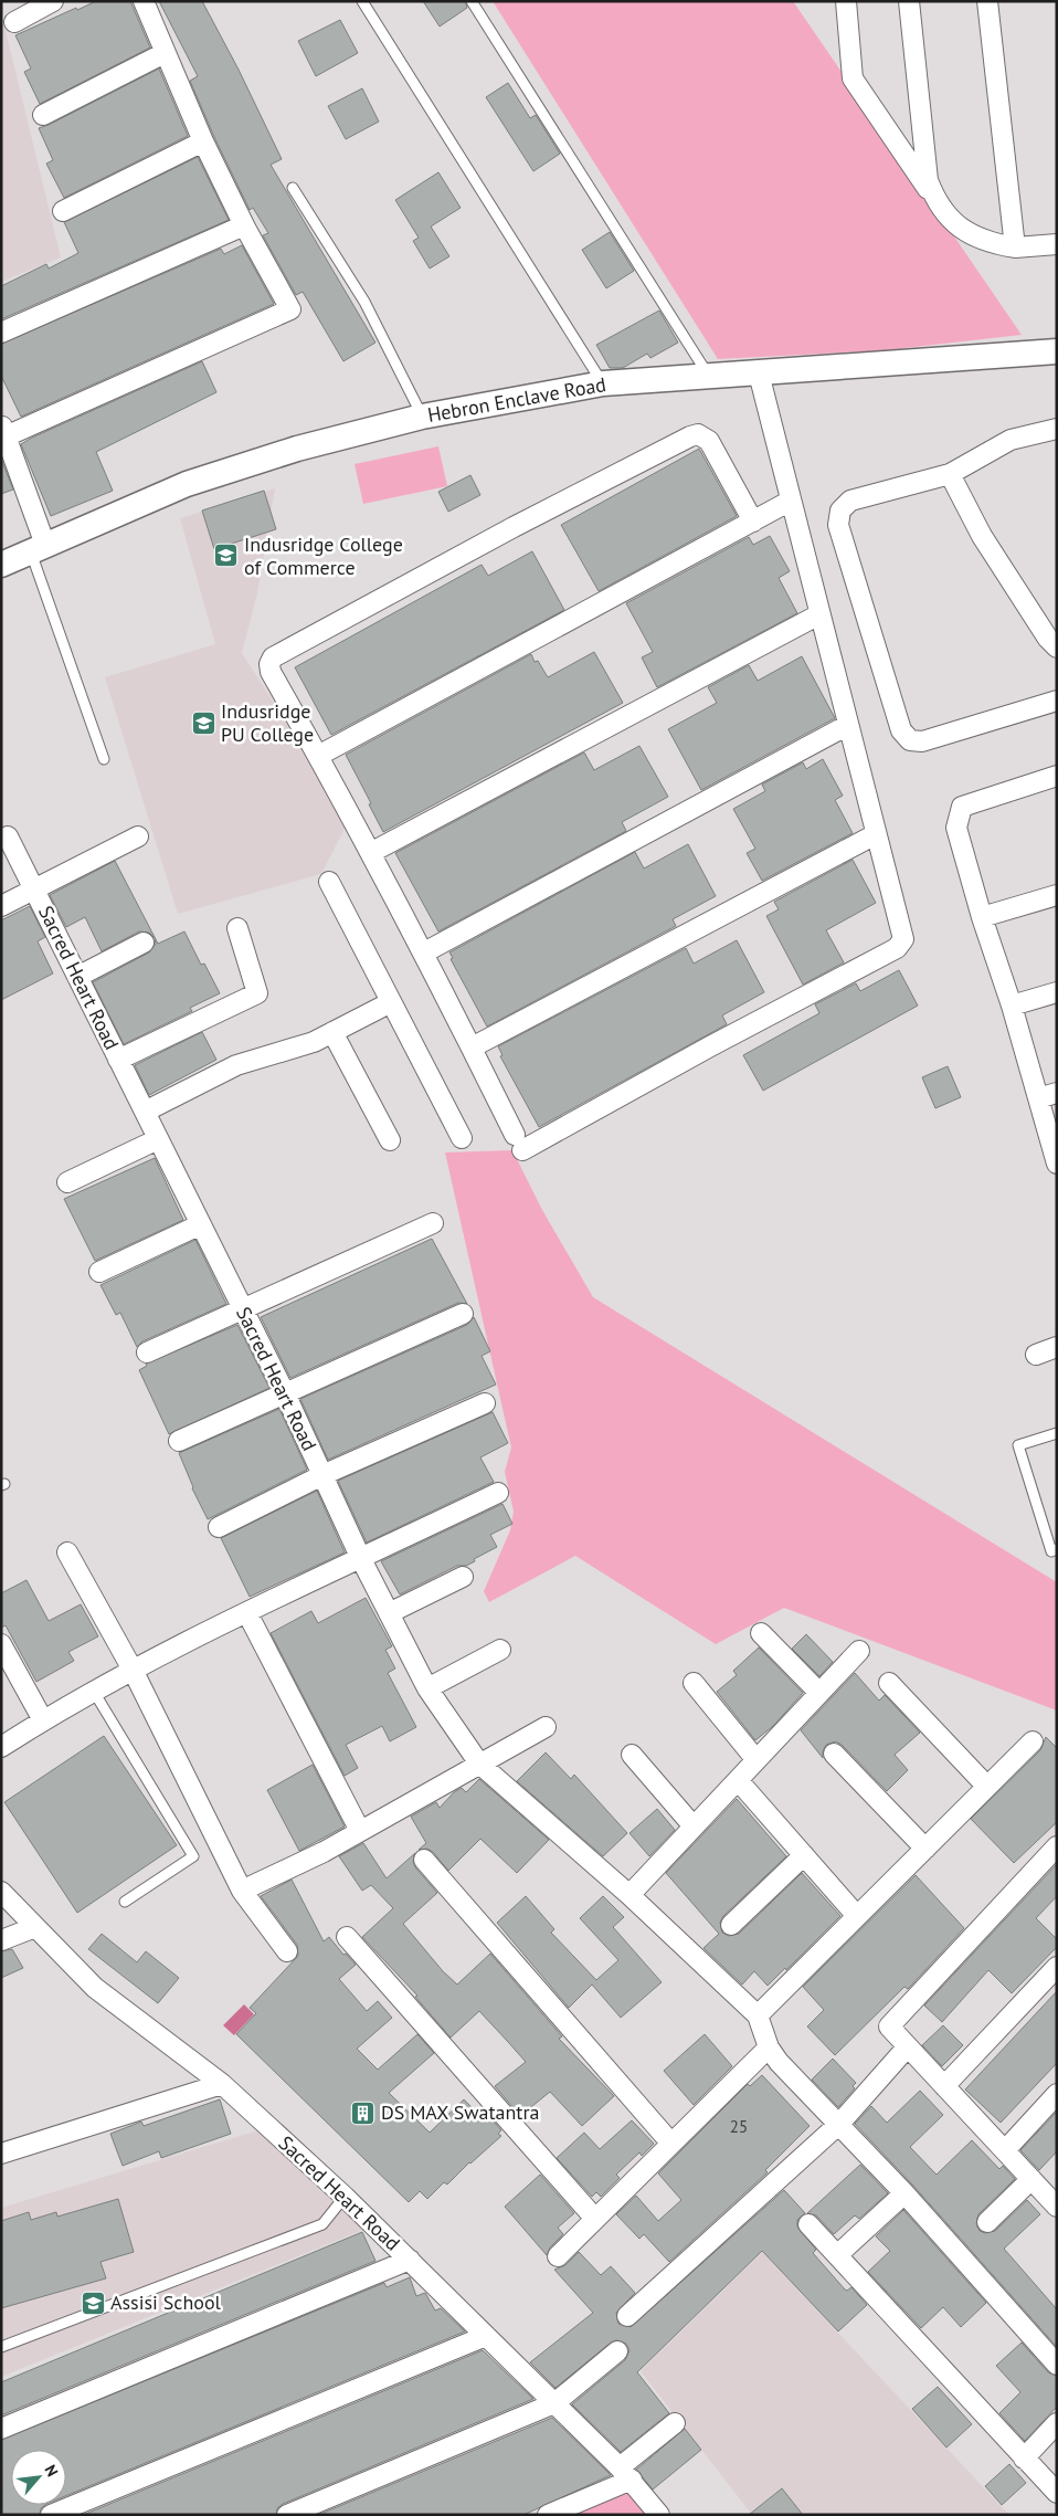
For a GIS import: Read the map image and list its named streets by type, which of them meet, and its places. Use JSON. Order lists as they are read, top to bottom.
{
  "streets": {
    "street": ["Hebron Enclave Road", "Sacred Heart Road"]
  },
  "places": {
    "school or university": ["Indusridge College of Commerce", "Indusridge PU College", "Assisi School"],
    "building": ["DS MAX Swatantra"]
  },
  "house_numbers": ["25"],
  "north": "top right"
}
